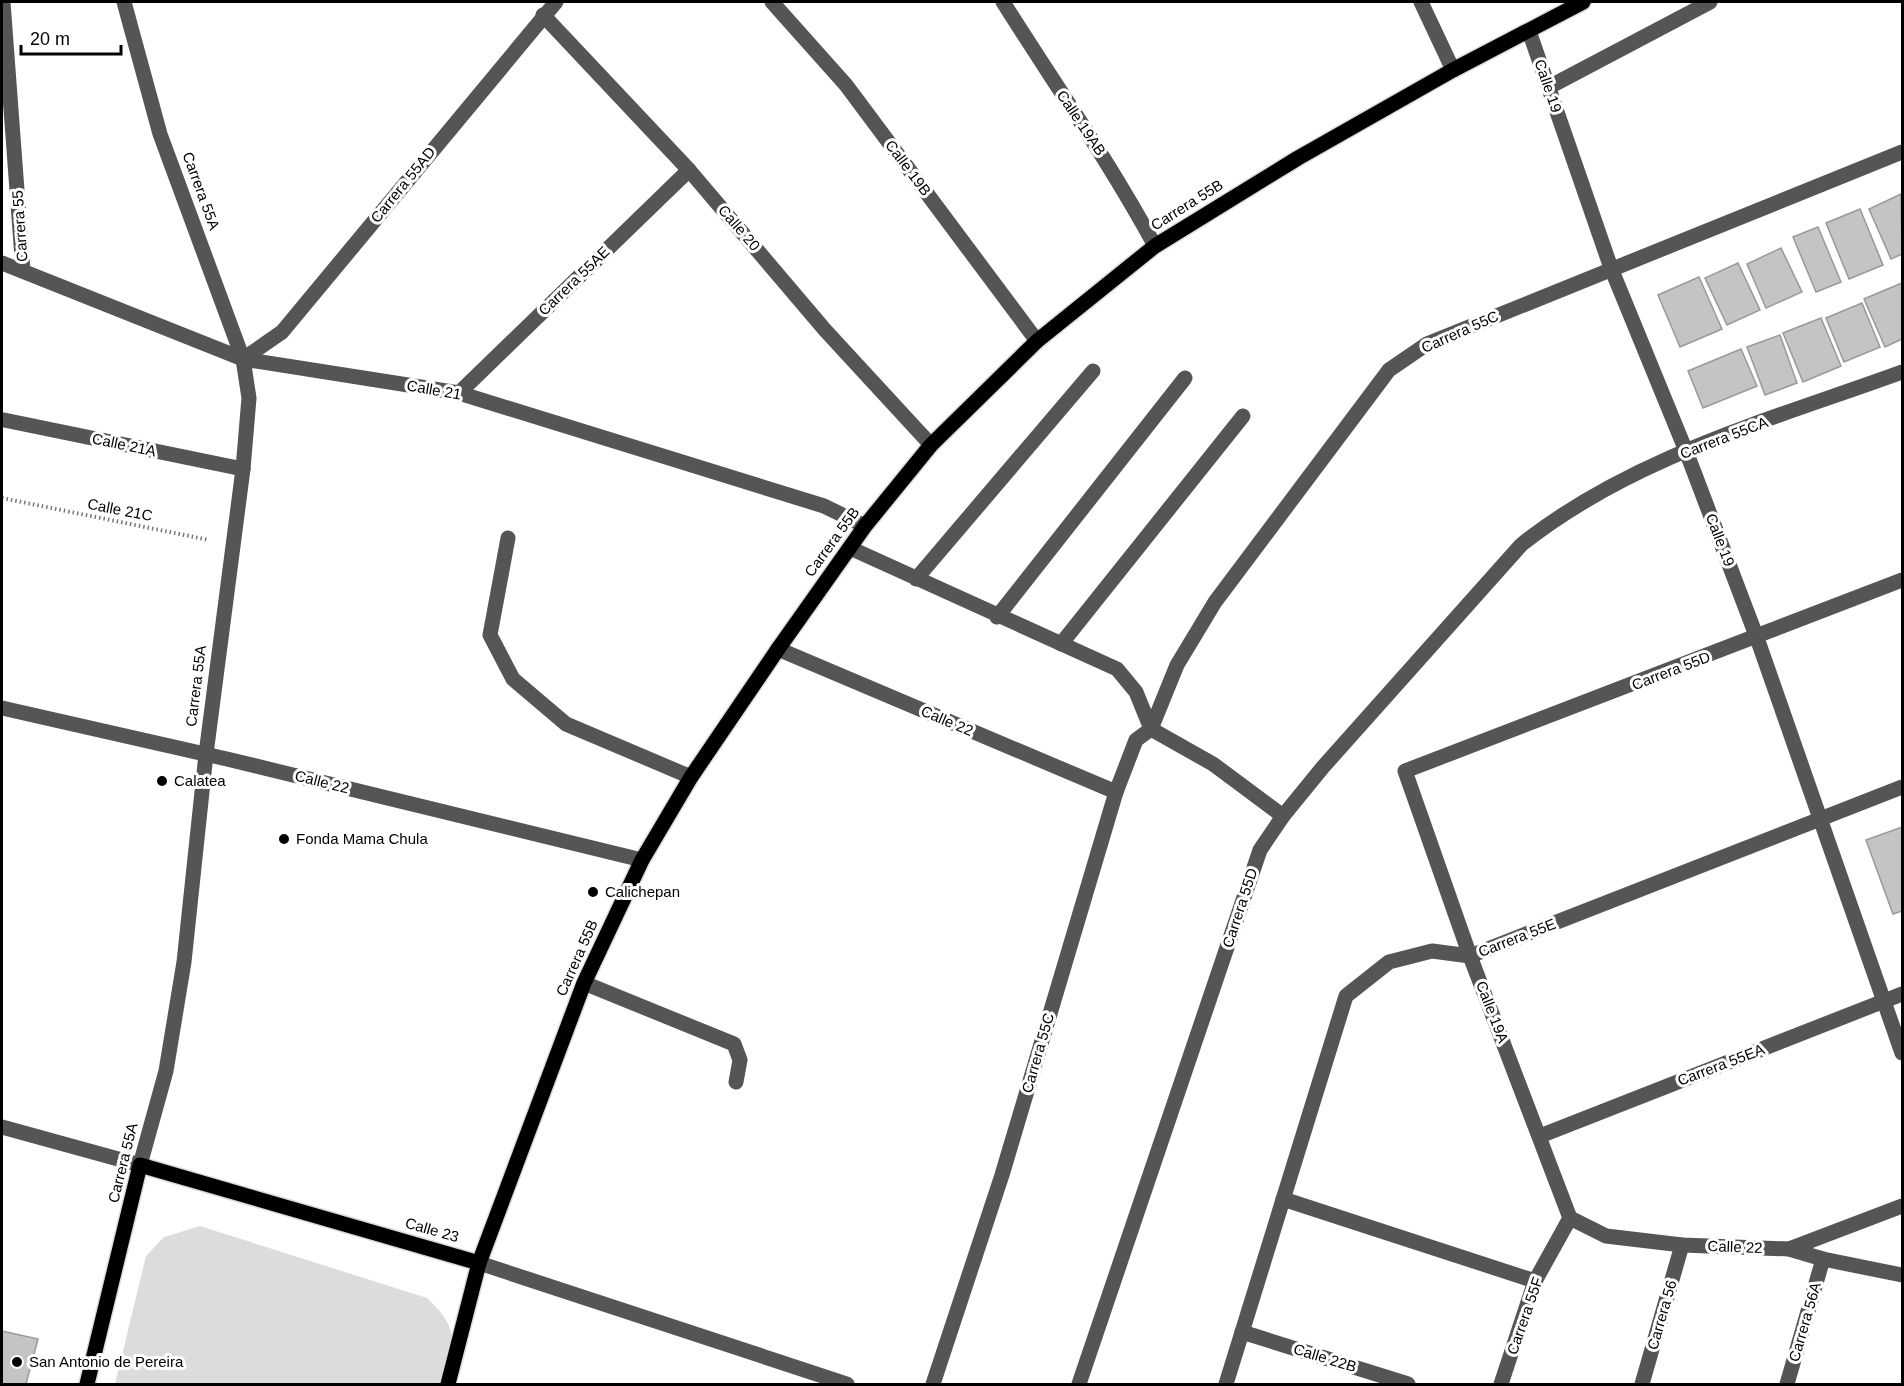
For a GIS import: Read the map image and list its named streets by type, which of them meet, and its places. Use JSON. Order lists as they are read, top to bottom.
{
  "streets": {
    "main road": ["Carrera 55A", "Carrera 55B", "Calle 23"],
    "street": [
      "Calle 19",
      "Calle 19AB",
      "Calle 19B",
      "Carrera 55AD",
      "Carrera 55",
      "Calle 20",
      "Carrera 55AE",
      "Carrera 55C",
      "Calle 21",
      "Carrera 55CA",
      "Calle 21A",
      "Carrera 55D",
      "Calle 22",
      "Carrera 55E",
      "Calle 19A",
      "Carrera 55EA",
      "Carrera 56",
      "Carrera 55F",
      "Carrera 56A",
      "Calle 22B"
    ],
    "path": ["Calle 21C"]
  },
  "crossings": [
    ["Calle 19", "Carrera 55B"],
    ["Calle 19", "Carrera 55C"],
    ["Calle 19", "Carrera 55CA"],
    ["Calle 19", "Carrera 55D"],
    ["Calle 19", "Carrera 55E"],
    ["Calle 19", "Carrera 55EA"],
    ["Calle 19AB", "Carrera 55B"],
    ["Calle 19B", "Carrera 55B"],
    ["Carrera 55AD", "Carrera 55A"],
    ["Carrera 55AD", "Calle 20"],
    ["Carrera 55AD", "Calle 21"],
    ["Carrera 55A", "Calle 21"],
    ["Carrera 55A", "Calle 21A"],
    ["Carrera 55A", "Calle 21C"],
    ["Carrera 55A", "Calle 22"],
    ["Carrera 55A", "Calle 23"],
    ["Carrera 55B", "Calle 20"],
    ["Carrera 55B", "Calle 21"],
    ["Carrera 55B", "Calle 22"],
    ["Carrera 55B", "Calle 23"],
    ["Carrera 55", "Calle 21"],
    ["Calle 20", "Carrera 55AE"],
    ["Carrera 55AE", "Calle 21"],
    ["Carrera 55C", "Calle 22"],
    ["Carrera 55CA", "Carrera 55D"],
    ["Carrera 55D", "Calle 19A"],
    ["Calle 22", "Calle 19A"],
    ["Calle 22", "Carrera 56"],
    ["Calle 22", "Carrera 55F"],
    ["Calle 22", "Carrera 56A"],
    ["Carrera 55E", "Calle 19A"],
    ["Carrera 55E", "Calle 22B"],
    ["Calle 19A", "Carrera 55EA"],
    ["Calle 19A", "Carrera 55F"]
  ],
  "places": [
    "Calatea",
    "Fonda Mama Chula",
    "Calichepan",
    "San Antonio de Pereira"
  ],
  "scale_bar": "20 m"
}
